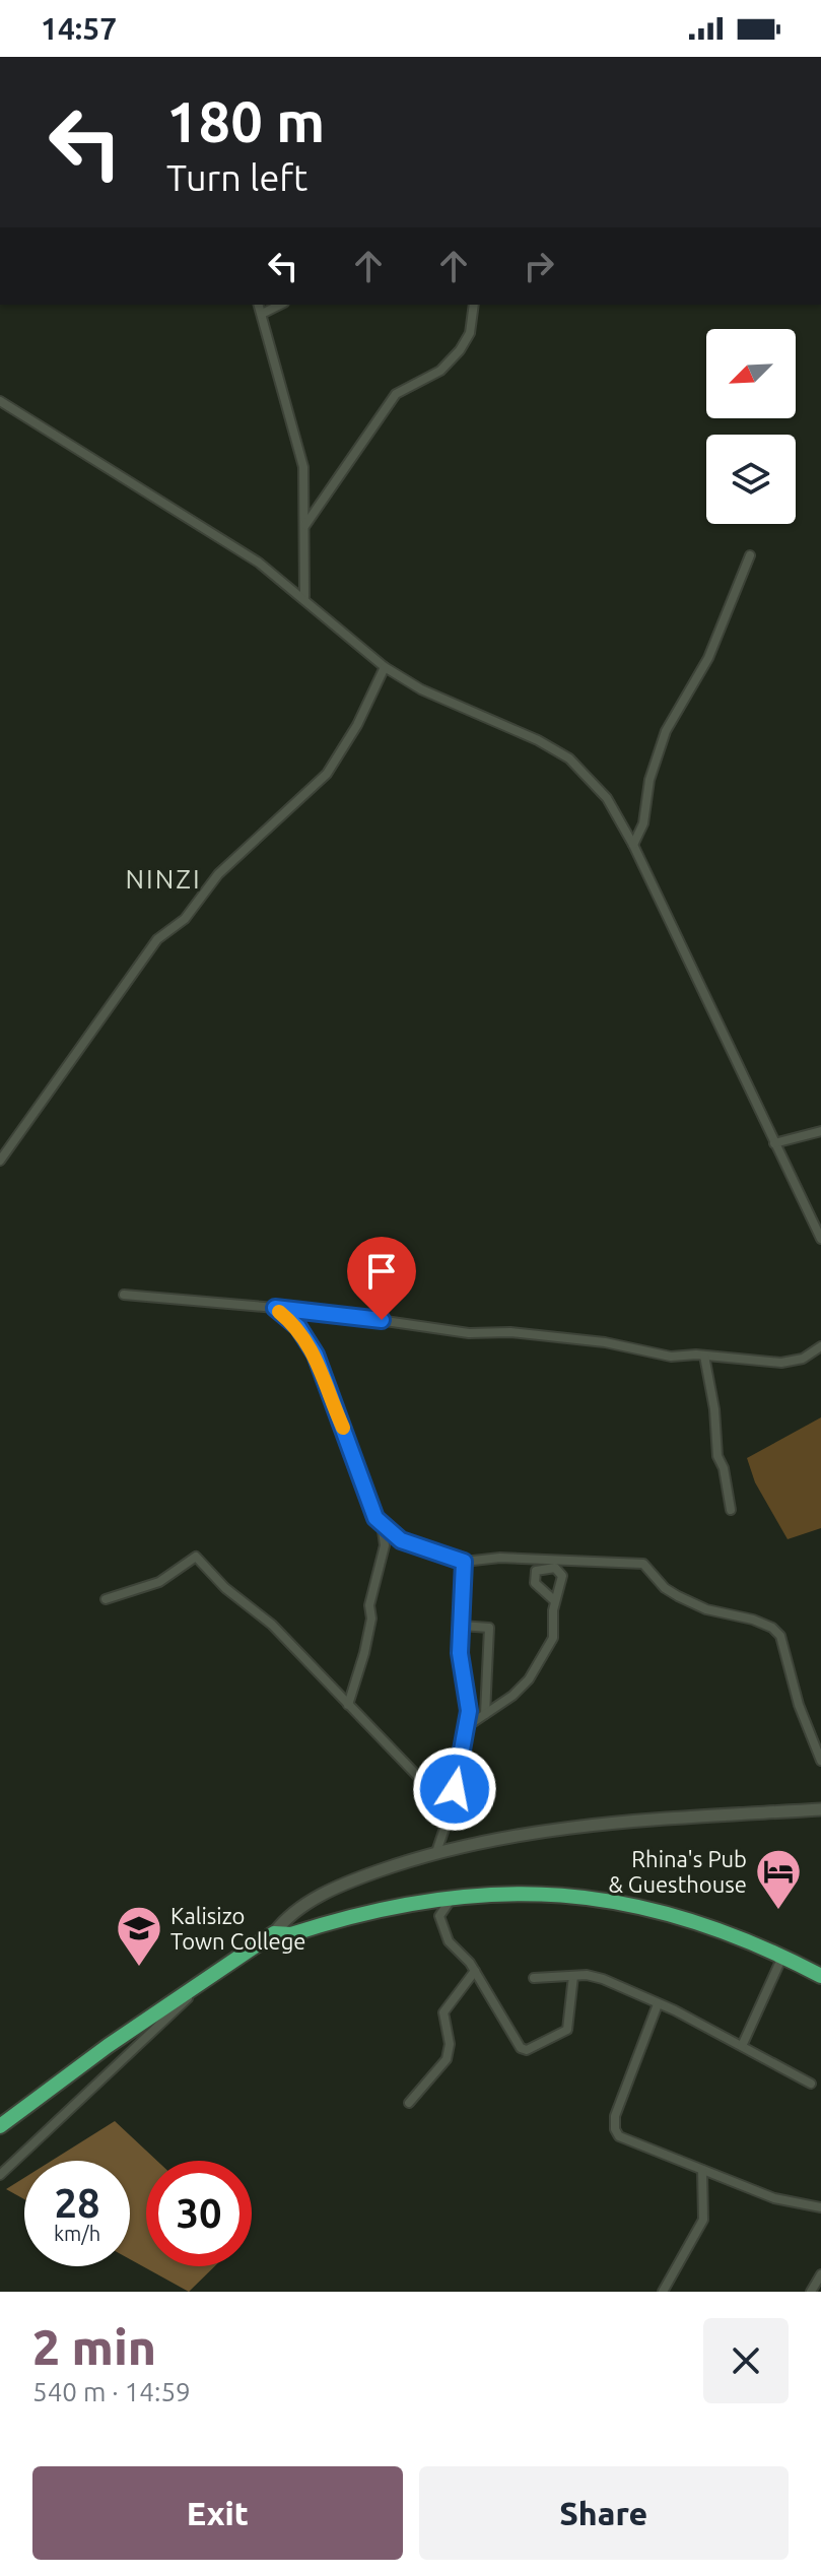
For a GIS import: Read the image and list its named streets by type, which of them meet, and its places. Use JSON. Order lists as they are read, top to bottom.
{
  "districts": ["NINZI"],
  "places": {
    "hotel": ["Rhina's Pub & Guesthouse"],
    "school or university": ["Kalisizo Town College"]
  },
  "north": "bottom left",
  "page": {
    "status": "14:57",
    "turn": ["180 m", "Turn left"],
    "speed": "28 km/h",
    "limit": "30",
    "heading": ["2 min", "540 m · 14:59"],
    "buttons": ["Exit", "Share"]
  }
}
